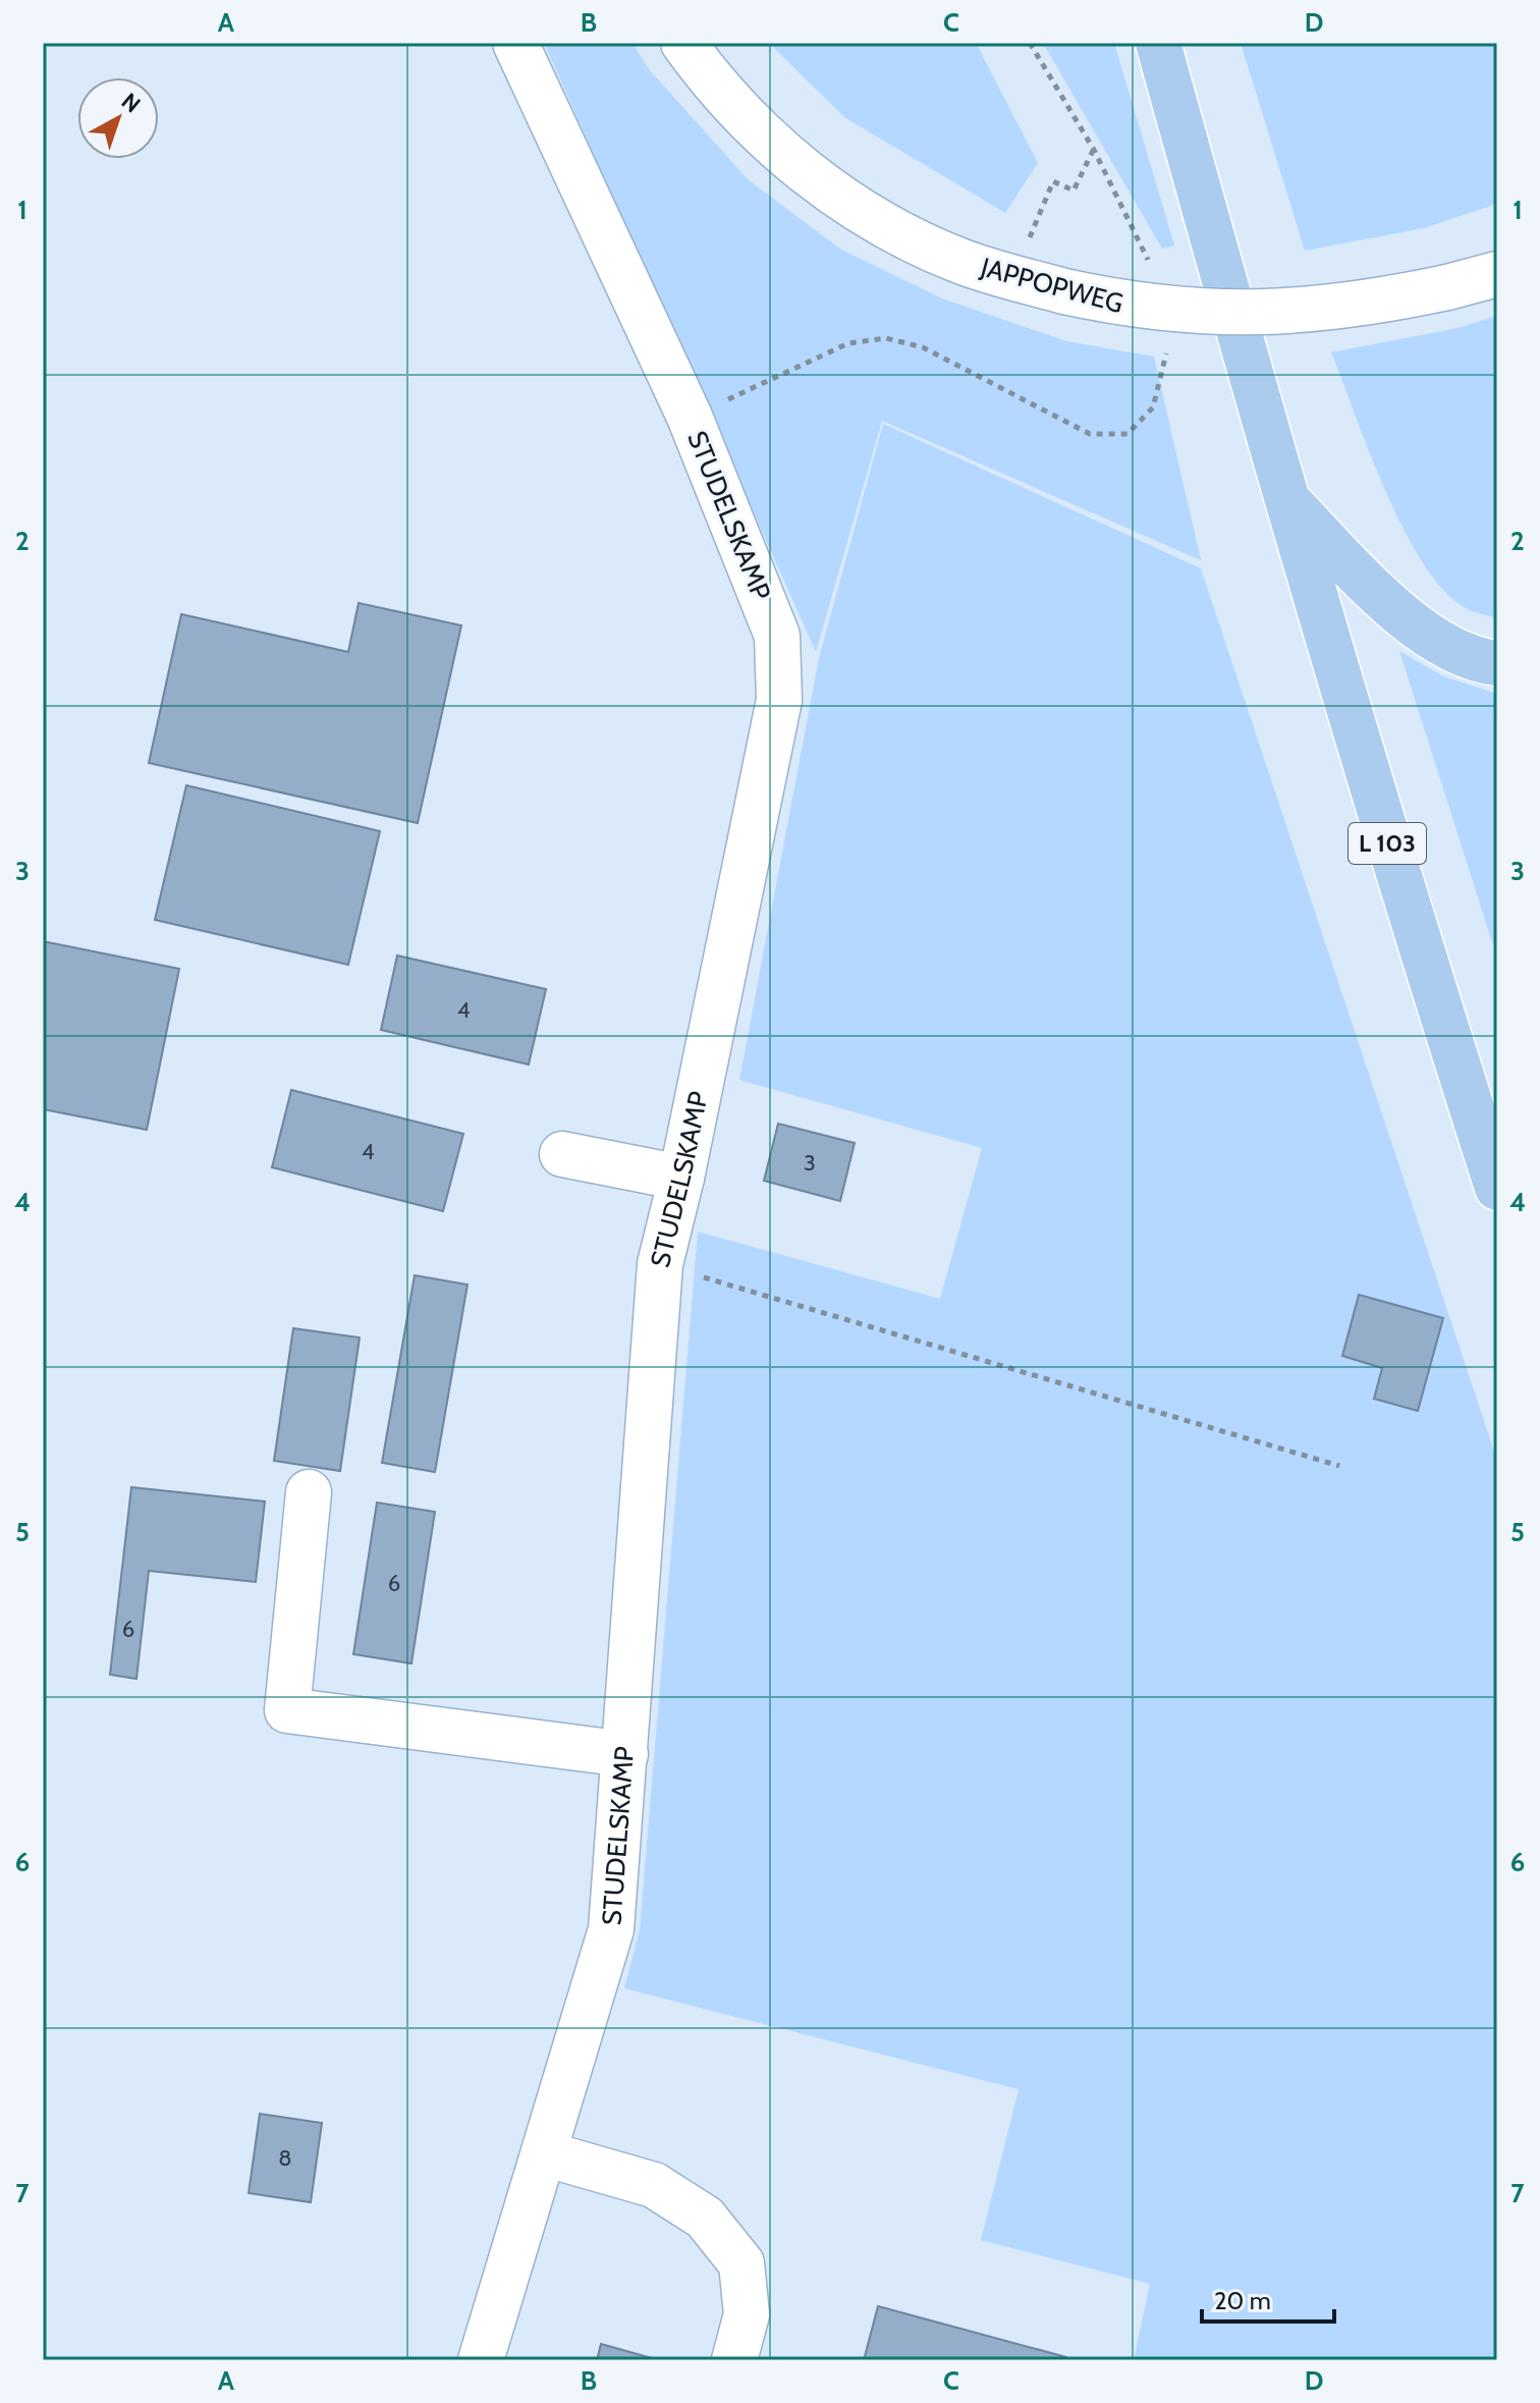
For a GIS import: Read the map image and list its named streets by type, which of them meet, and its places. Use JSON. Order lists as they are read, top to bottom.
{
  "streets": {
    "main road": ["L 103"],
    "street": ["JAPPOPWEG", "STUDELSKAMP"]
  },
  "house_numbers": [
    "4",
    "4",
    "3",
    "6",
    "6",
    "8"
  ],
  "scale_bar": "20 m",
  "north": "top right",
  "grid": {
    "columns": [
      "A",
      "B",
      "C",
      "D"
    ],
    "rows": [
      "1",
      "2",
      "3",
      "4",
      "5",
      "6",
      "7"
    ]
  }
}
